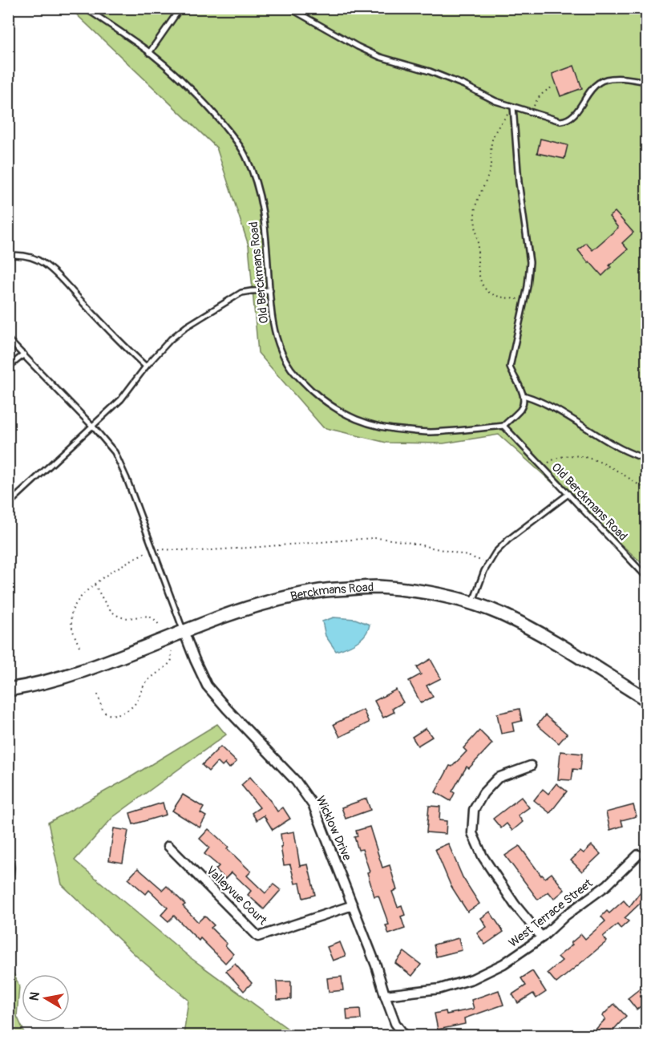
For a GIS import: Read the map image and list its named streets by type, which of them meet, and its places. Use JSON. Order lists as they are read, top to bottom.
{
  "streets": {
    "main road": ["Berckmans Road"],
    "street": ["Wicklow Drive", "Valleyvue Court", "West Terrace Street"],
    "lane": ["Old Berckmans Road"]
  },
  "crossings": [
    ["Berckmans Road", "Wicklow Drive"],
    ["Wicklow Drive", "Valleyvue Court"],
    ["Wicklow Drive", "West Terrace Street"]
  ],
  "north": "left"
}
